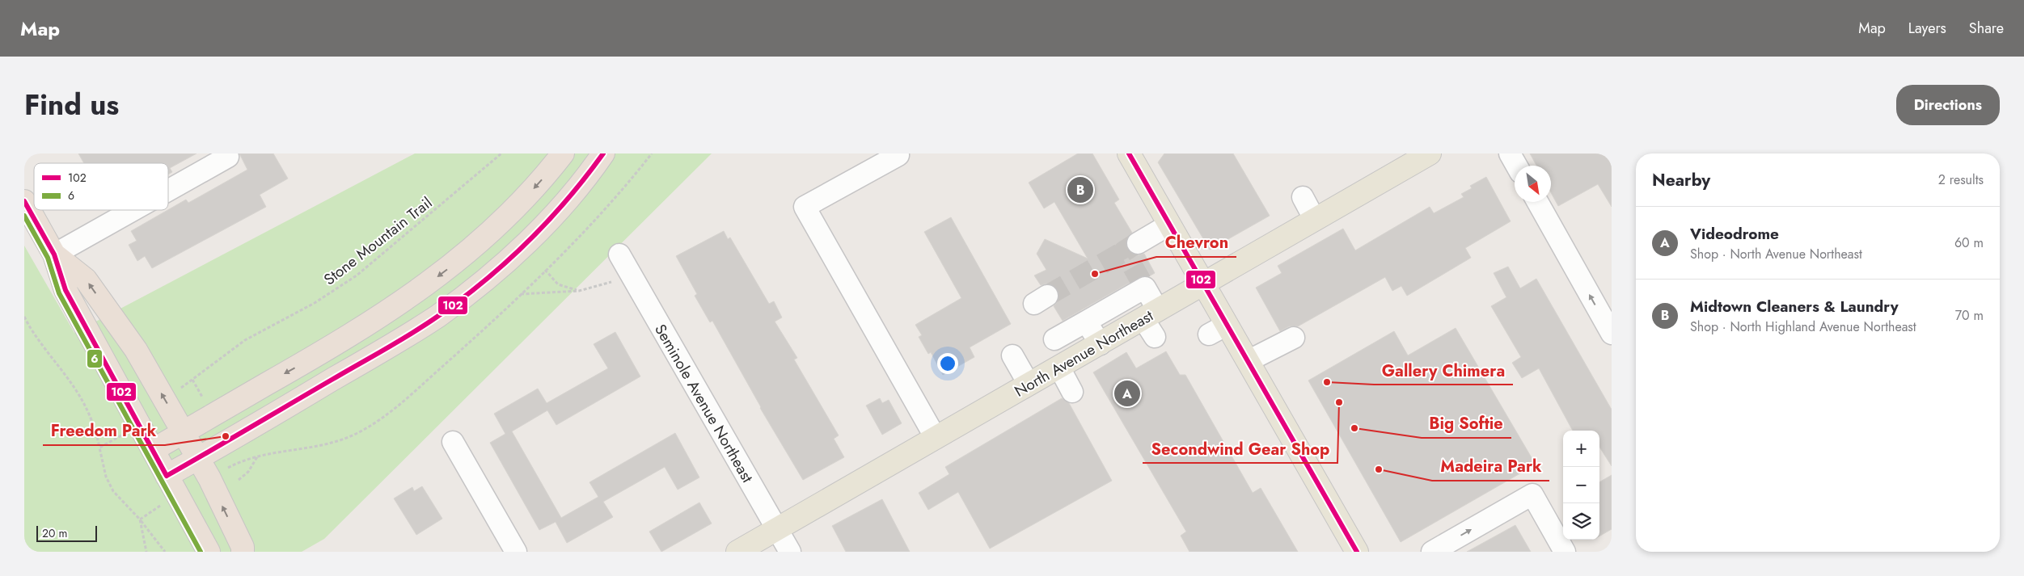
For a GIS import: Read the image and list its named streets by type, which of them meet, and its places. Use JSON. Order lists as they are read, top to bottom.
{
  "streets": {
    "main road": ["North Avenue Northeast"],
    "street": ["Seminole Avenue Northeast"],
    "path": ["Stone Mountain Trail"]
  },
  "crossings": [
    ["North Avenue Northeast", "Seminole Avenue Northeast"]
  ],
  "places": [
    "Chevron",
    "Gallery Chimera",
    "Secondwind Gear Shop",
    "Big Softie",
    "Freedom Park",
    "Madeira Park"
  ],
  "lines": ["transit line 102", "transit line 6"],
  "legend": ["102", "6"],
  "scale_bar": "20 m",
  "north": "bottom right",
  "page": {
    "header": "Map",
    "nav": ["Map", "Layers", "Share"],
    "title": "Find us",
    "buttons": "Directions",
    "heading": ["Nearby", "2 results"],
    "pins": ["B", "A"],
    "list": [
      {
        "mark": "A",
        "name": "Videodrome",
        "note": "Shop · North Avenue Northeast",
        "value": "60 m"
      },
      {
        "mark": "B",
        "name": "Midtown Cleaners & Laundry",
        "note": "Shop · North Highland Avenue Northeast",
        "value": "70 m"
      }
    ],
    "map_buttons": ["+", "−"],
    "scale": "20 m"
  }
}
